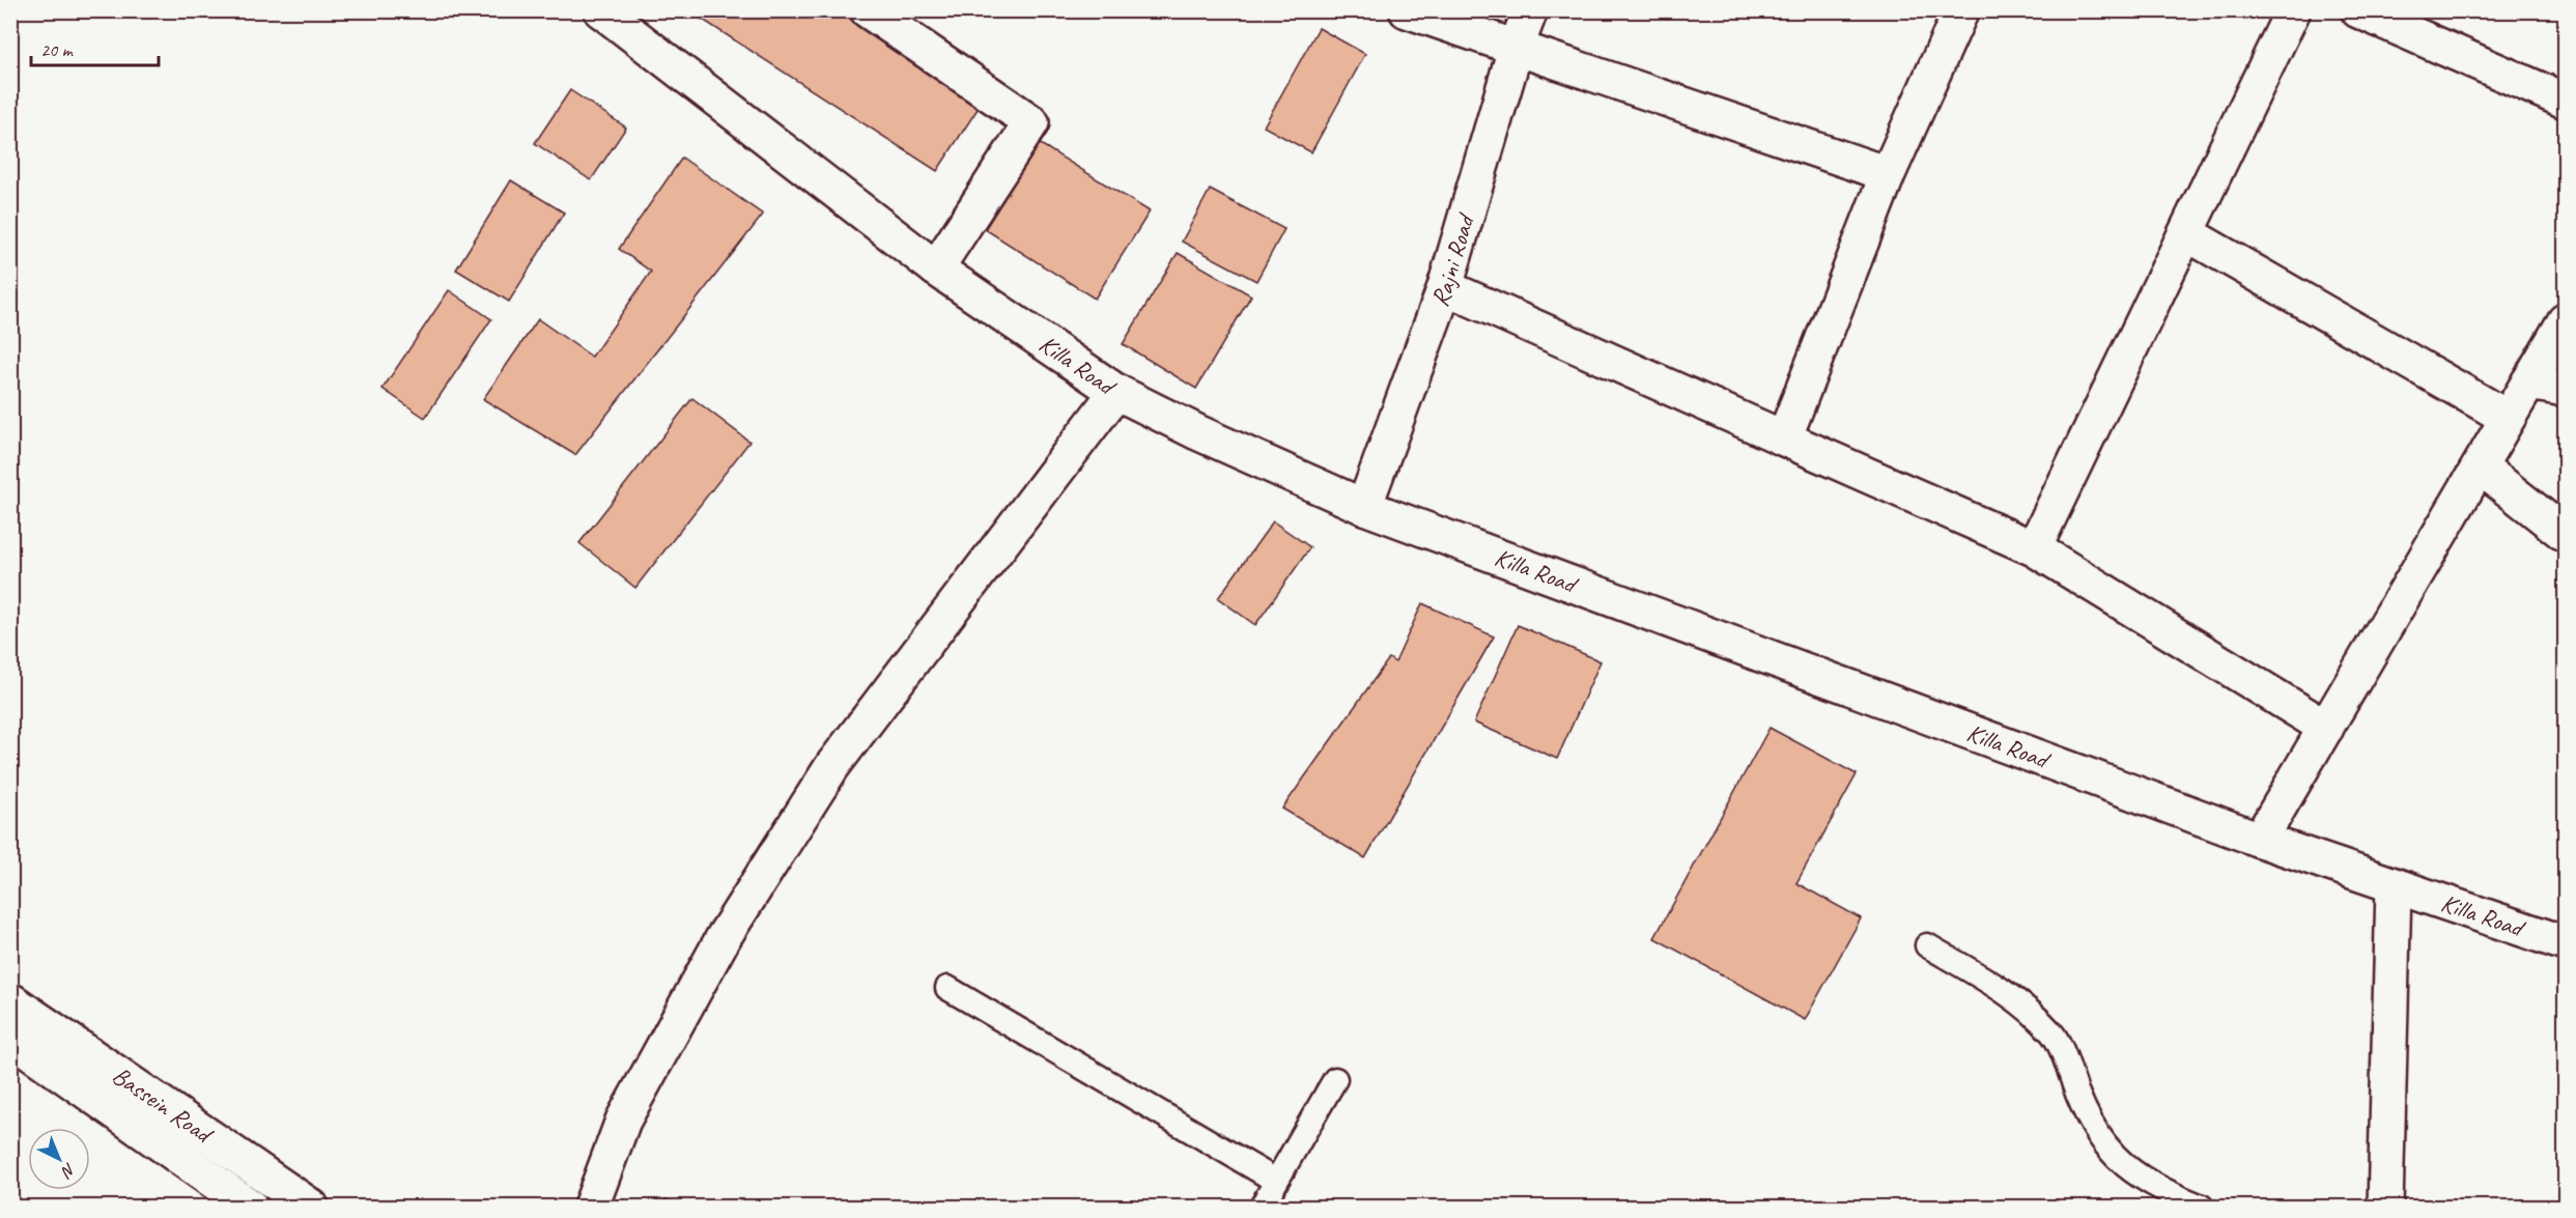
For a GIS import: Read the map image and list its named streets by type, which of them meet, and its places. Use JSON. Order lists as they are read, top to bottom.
{
  "streets": {
    "street": ["Rajni Road", "Killa Road", "Bassein Road"]
  },
  "crossings": [
    ["Rajni Road", "Killa Road"]
  ],
  "scale_bar": "20 m",
  "north": "bottom right"
}
